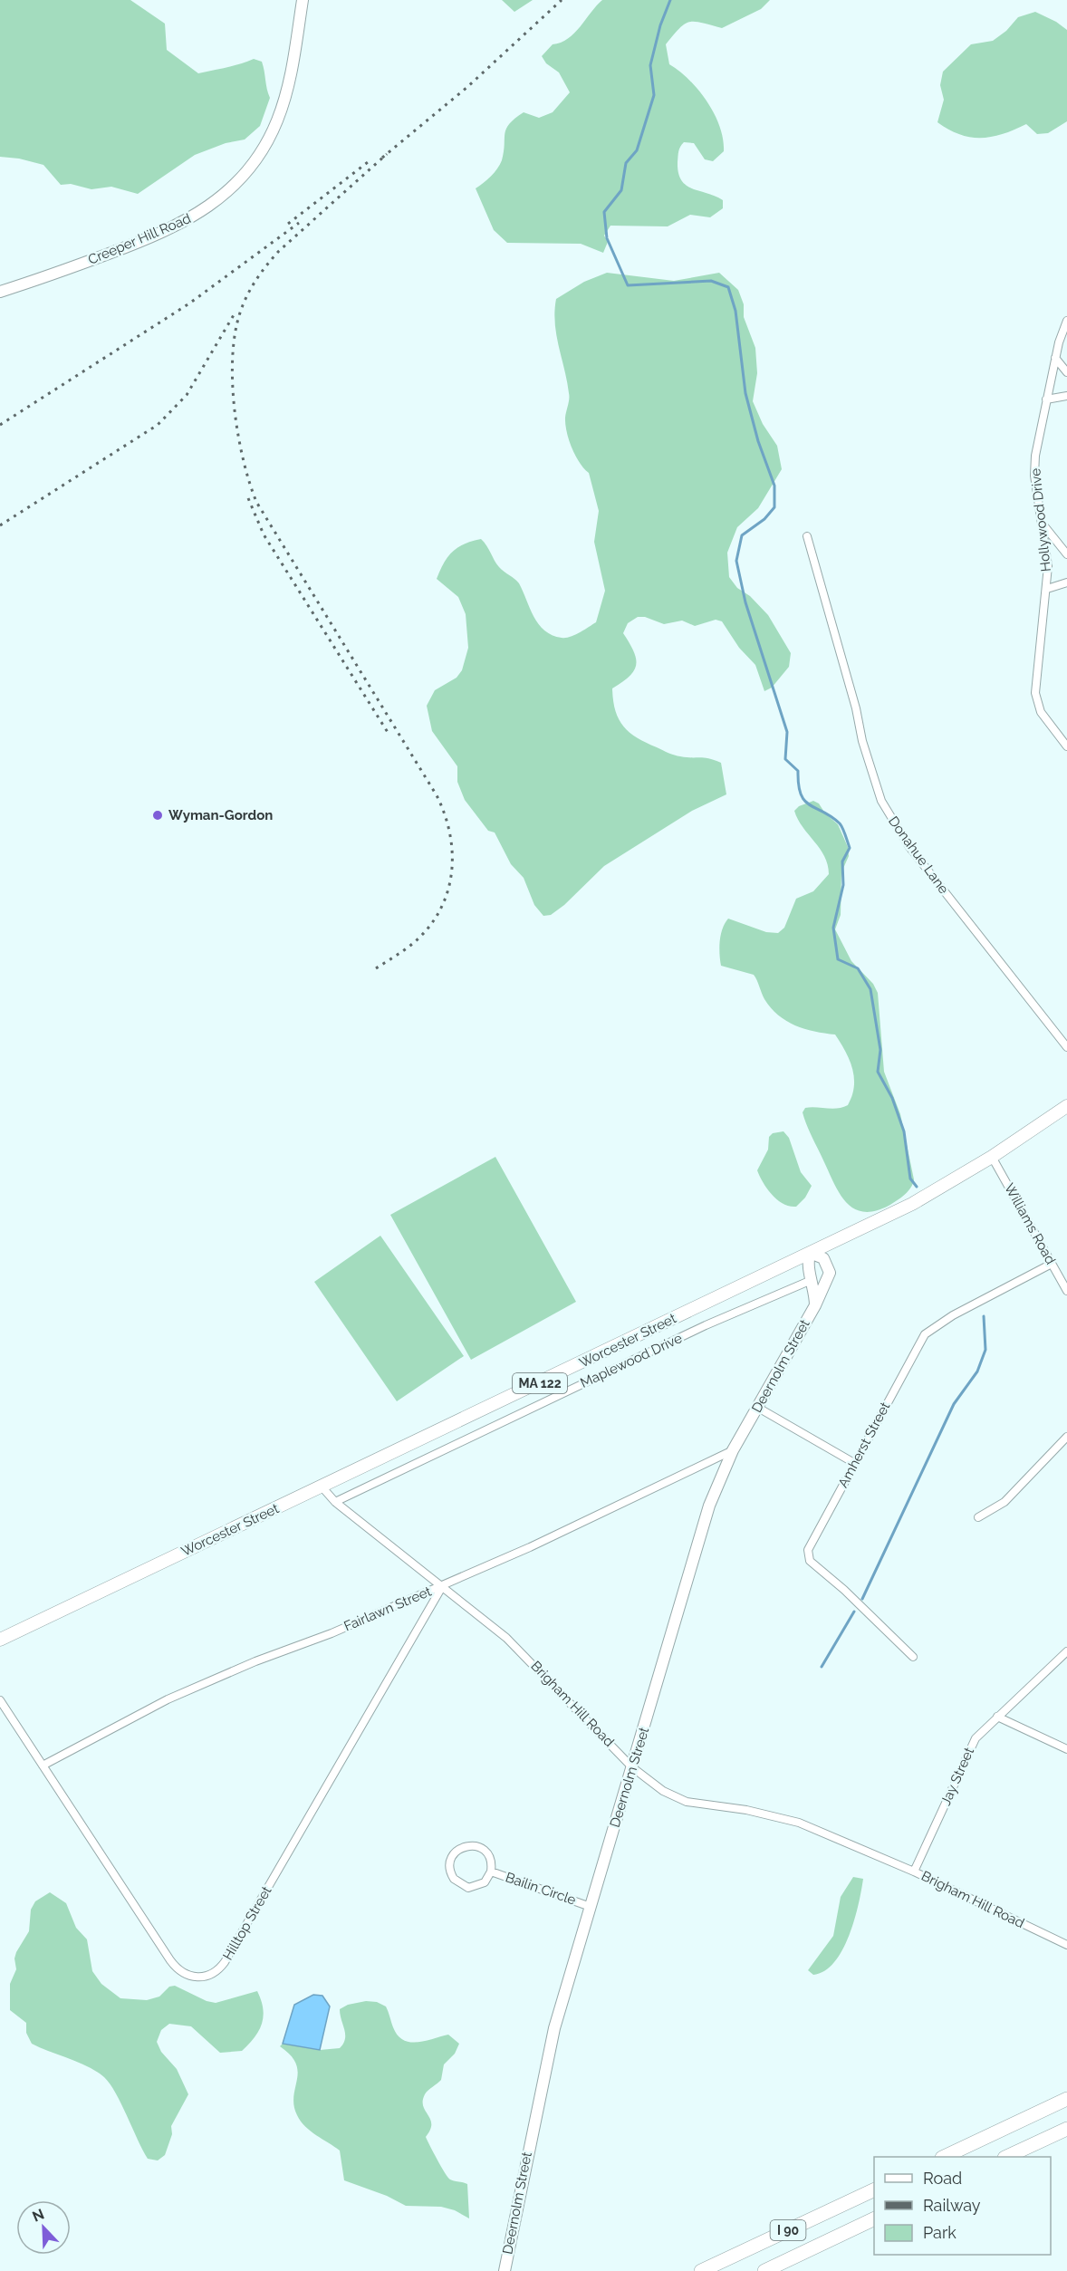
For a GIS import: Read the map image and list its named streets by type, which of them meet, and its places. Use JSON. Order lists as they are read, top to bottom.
{
  "streets": {
    "highway": ["I 90"],
    "main road": ["Worcester Street", "MA 122"],
    "street": [
      "Creeper Hill Road",
      "Hollywood Drive",
      "Donahue Lane",
      "Williams Road",
      "Maplewood Drive",
      "Deernolm Street",
      "Amherst Street",
      "Fairlawn Street",
      "Brigham Hill Road",
      "Jay Street",
      "Bailin Circle",
      "Hilltop Street"
    ]
  },
  "crossings": [
    ["Williams Road", "Worcester Street"],
    ["Williams Road", "Amherst Street"],
    ["Worcester Street", "Deernolm Street"],
    ["Worcester Street", "Brigham Hill Road"],
    ["Maplewood Drive", "Deernolm Street"],
    ["Maplewood Drive", "Brigham Hill Road"],
    ["Deernolm Street", "Fairlawn Street"],
    ["Deernolm Street", "Brigham Hill Road"],
    ["Deernolm Street", "Bailin Circle"],
    ["Fairlawn Street", "Brigham Hill Road"],
    ["Fairlawn Street", "Hilltop Street"],
    ["Brigham Hill Road", "Jay Street"],
    ["Brigham Hill Road", "Hilltop Street"]
  ],
  "places": ["Wyman-Gordon"],
  "legend": ["Road", "Railway", "Park"],
  "north": "top left"
}
